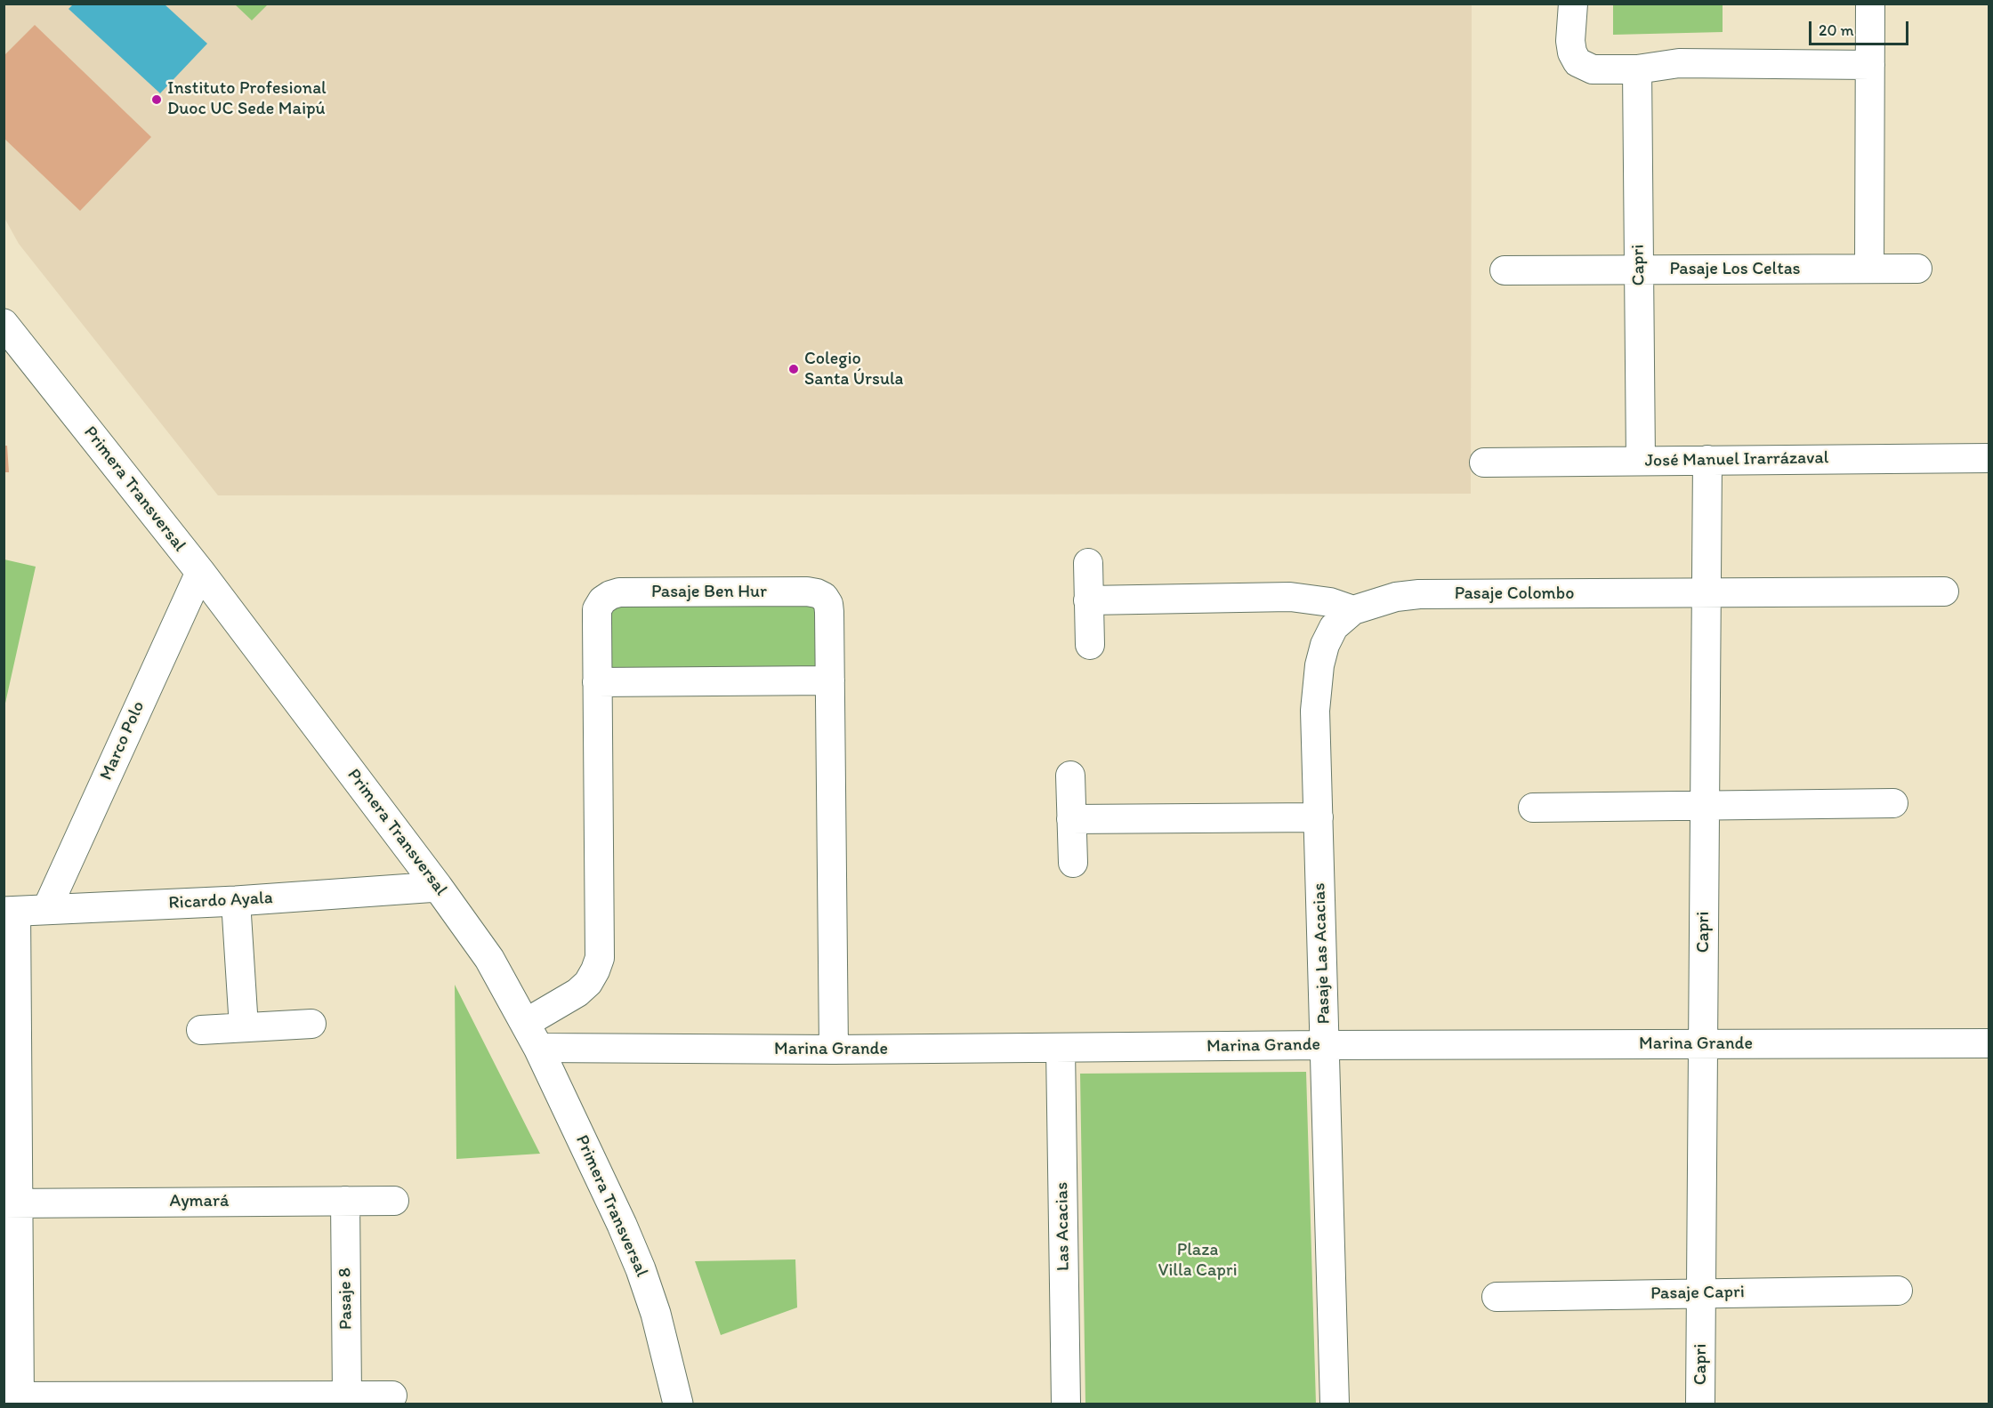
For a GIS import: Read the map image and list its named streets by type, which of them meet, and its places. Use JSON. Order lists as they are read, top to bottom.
{
  "streets": {
    "street": [
      "Capri",
      "Pasaje Los Celtas",
      "José Manuel Irarrázaval",
      "Primera Transversal",
      "Pasaje Ben Hur",
      "Pasaje Colombo",
      "Marco Polo",
      "Ricardo Ayala",
      "Pasaje Las Acacias",
      "Marina Grande",
      "Aymará",
      "Las Acacias",
      "Pasaje Capri",
      "Pasaje 8"
    ]
  },
  "crossings": [
    ["Capri", "Pasaje Los Celtas"],
    ["Capri", "José Manuel Irarrázaval"],
    ["Capri", "Pasaje Colombo"],
    ["Capri", "Marina Grande"],
    ["Capri", "Pasaje Capri"],
    ["Primera Transversal", "Pasaje Ben Hur"],
    ["Primera Transversal", "Marco Polo"],
    ["Primera Transversal", "Ricardo Ayala"],
    ["Primera Transversal", "Marina Grande"],
    ["Pasaje Ben Hur", "Marina Grande"],
    ["Pasaje Colombo", "Pasaje Las Acacias"],
    ["Marco Polo", "Ricardo Ayala"],
    ["Pasaje Las Acacias", "Marina Grande"],
    ["Marina Grande", "Las Acacias"],
    ["Aymará", "Pasaje 8"]
  ],
  "parks": ["Plaza Villa Capri"],
  "places": ["Instituto Profesional Duoc UC Sede Maipú", "Colegio Santa Úrsula"],
  "scale_bar": "20 m"
}
